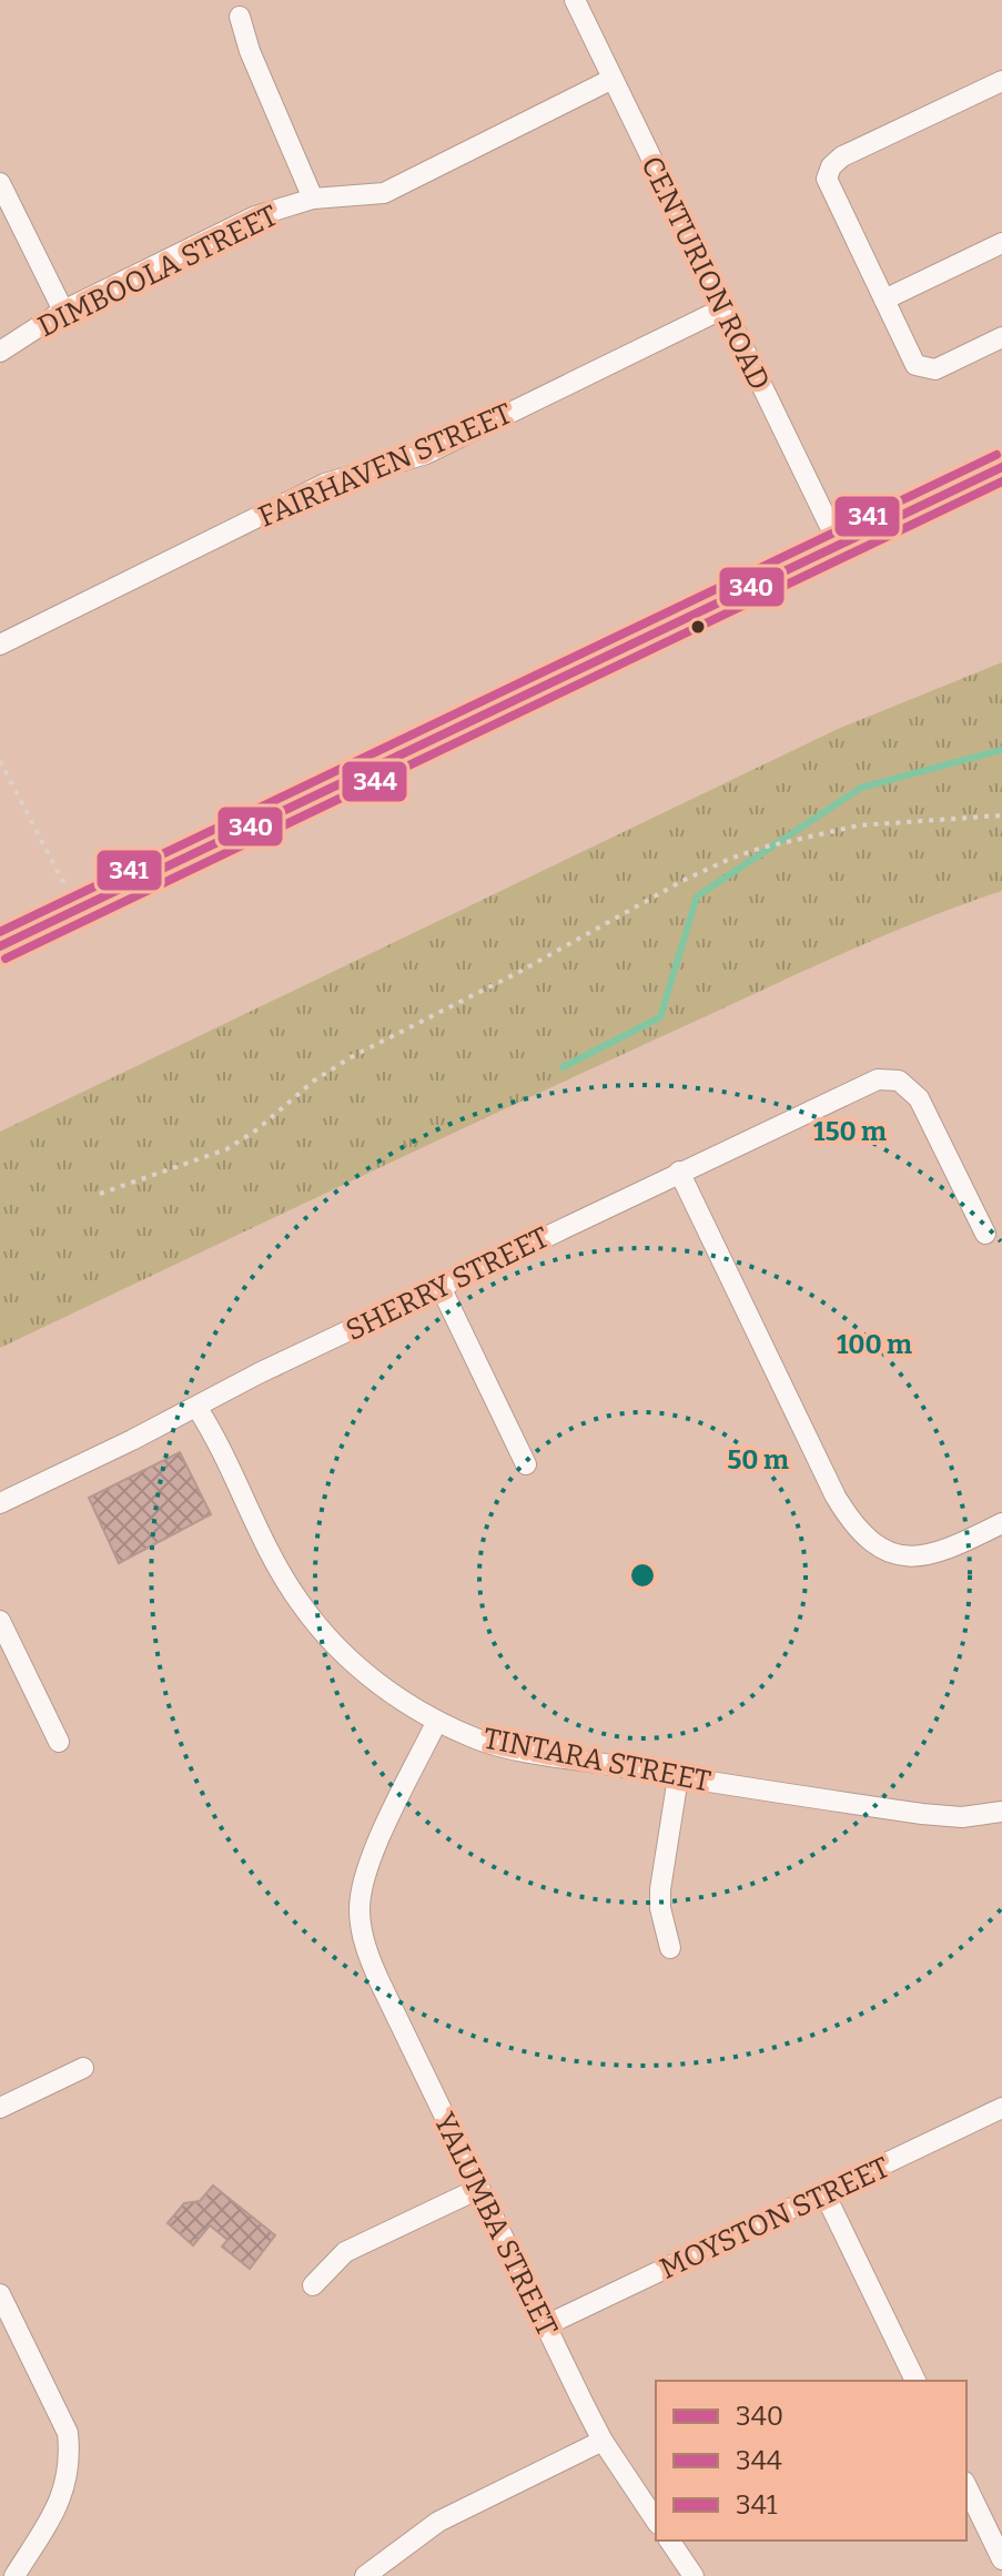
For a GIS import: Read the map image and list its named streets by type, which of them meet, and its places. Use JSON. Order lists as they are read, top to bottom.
{
  "streets": {
    "street": [
      "DIMBOOLA STREET",
      "CENTURION ROAD",
      "FAIRHAVEN STREET",
      "SHERRY STREET",
      "TINTARA STREET",
      "MOYSTON STREET",
      "YALUMBA STREET"
    ]
  },
  "crossings": [
    ["DIMBOOLA STREET", "CENTURION ROAD"],
    ["CENTURION ROAD", "FAIRHAVEN STREET"],
    ["SHERRY STREET", "TINTARA STREET"],
    ["TINTARA STREET", "YALUMBA STREET"],
    ["MOYSTON STREET", "YALUMBA STREET"]
  ],
  "lines": ["transit line 341", "transit line 340", "transit line 344"],
  "legend": ["340", "344", "341"],
  "rings": ["150 m", "100 m", "50 m"]
}
